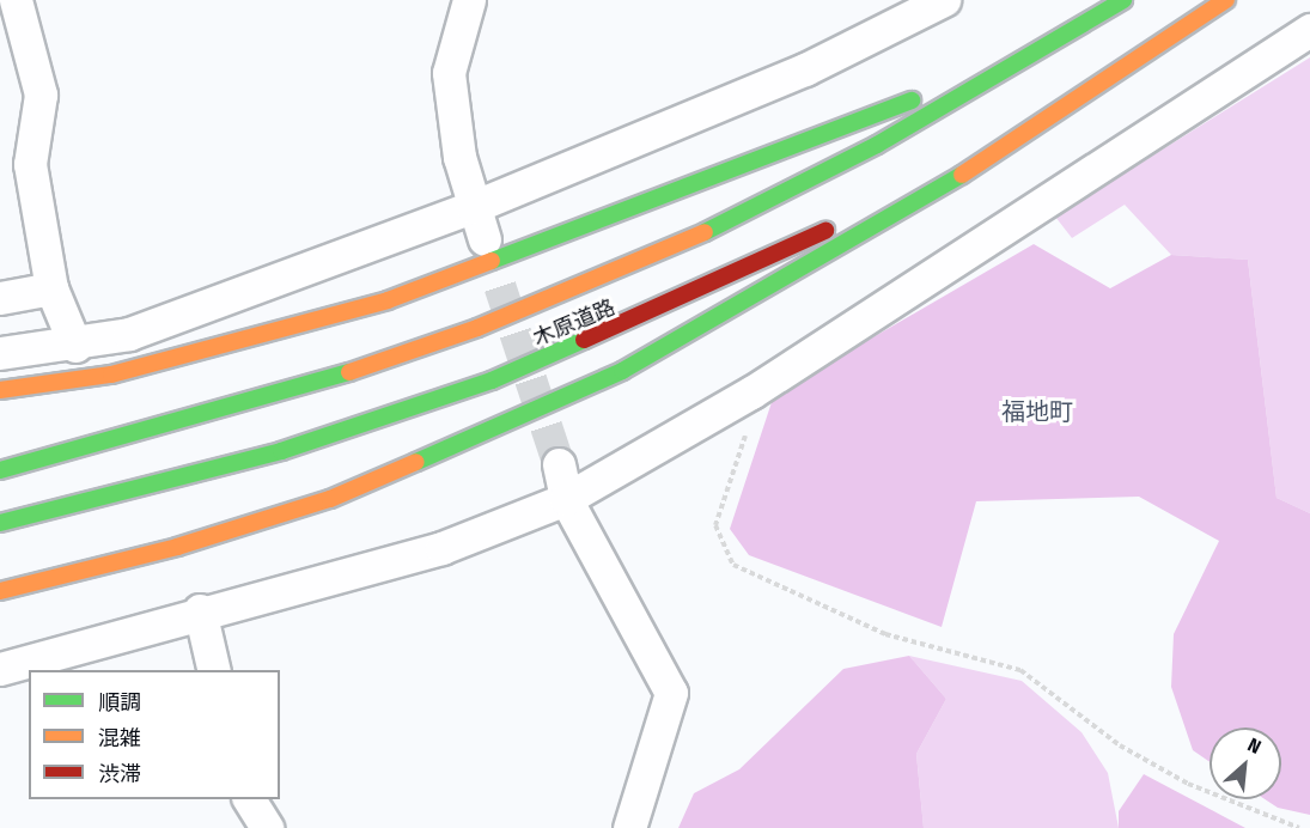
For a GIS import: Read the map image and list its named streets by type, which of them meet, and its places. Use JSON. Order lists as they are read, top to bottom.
{
  "streets": {
    "highway": ["木原道路"]
  },
  "districts": ["福地町"],
  "legend": ["順調", "混雑", "渋滞"],
  "north": "top right"
}
